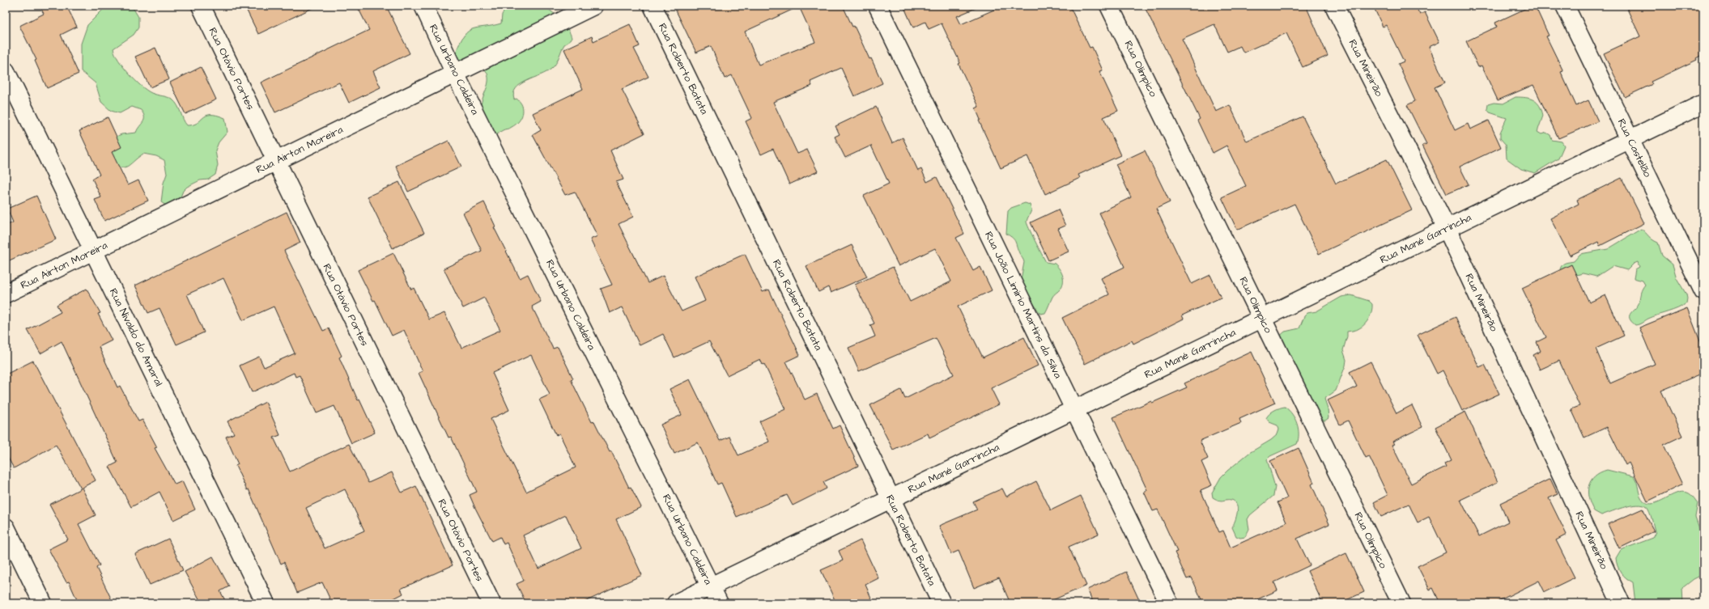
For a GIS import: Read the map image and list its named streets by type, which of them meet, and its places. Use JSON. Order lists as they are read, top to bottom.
{
  "streets": {
    "street": [
      "Rua Mineirão",
      "Rua Otávio Portes",
      "Rua Roberto Batata",
      "Rua Olímpico",
      "Rua Urbano Caldeira",
      "Rua Castelão",
      "Rua Airton Moreira",
      "Rua Mané Garrincha",
      "Rua João Limirio Martins da Silva",
      "Rua Nivaldo do Amaral"
    ]
  },
  "crossings": [
    ["Rua Mineirão", "Rua Mané Garrincha"],
    ["Rua Otávio Portes", "Rua Airton Moreira"],
    ["Rua Roberto Batata", "Rua Mané Garrincha"],
    ["Rua Olímpico", "Rua Mané Garrincha"],
    ["Rua Urbano Caldeira", "Rua Airton Moreira"],
    ["Rua Urbano Caldeira", "Rua Mané Garrincha"],
    ["Rua Castelão", "Rua Mané Garrincha"],
    ["Rua Airton Moreira", "Rua Nivaldo do Amaral"],
    ["Rua Mané Garrincha", "Rua João Limirio Martins da Silva"]
  ]
}
